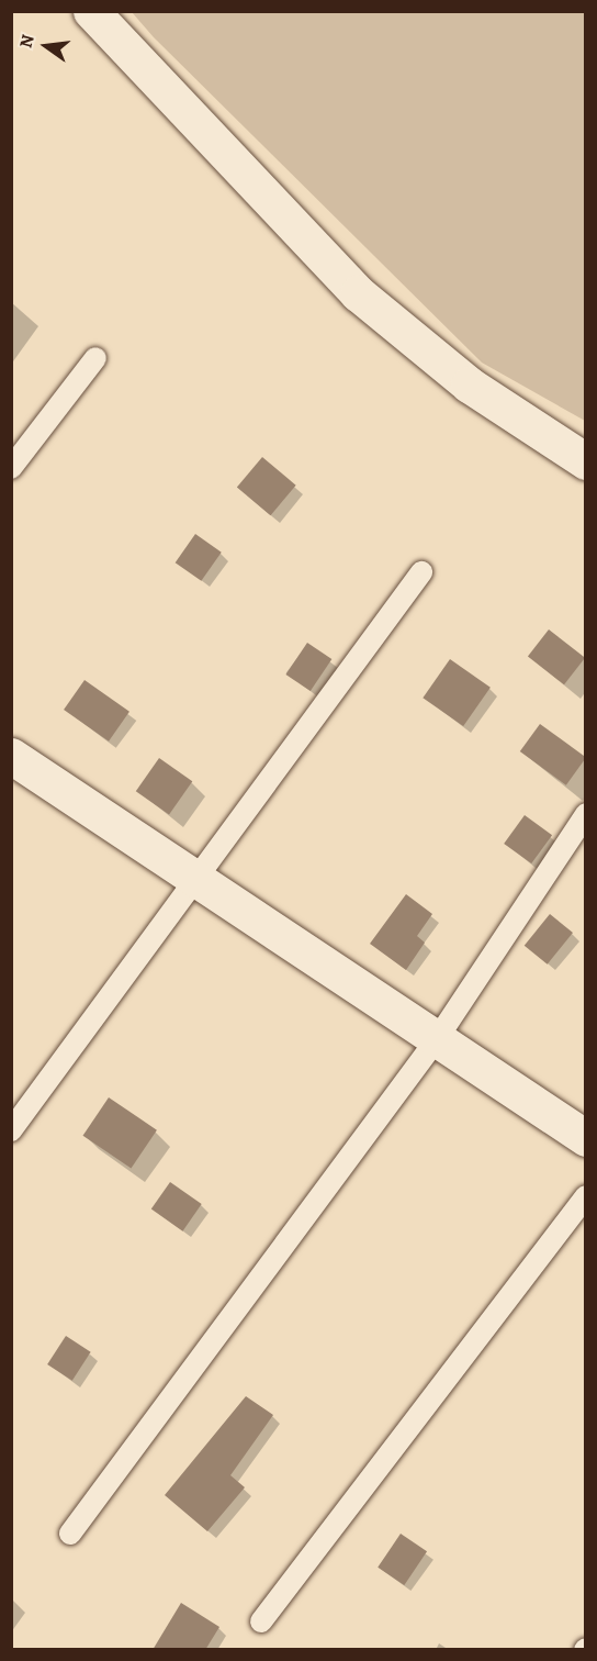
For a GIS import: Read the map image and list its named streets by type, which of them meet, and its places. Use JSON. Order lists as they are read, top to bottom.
{
  "north": "left"
}
